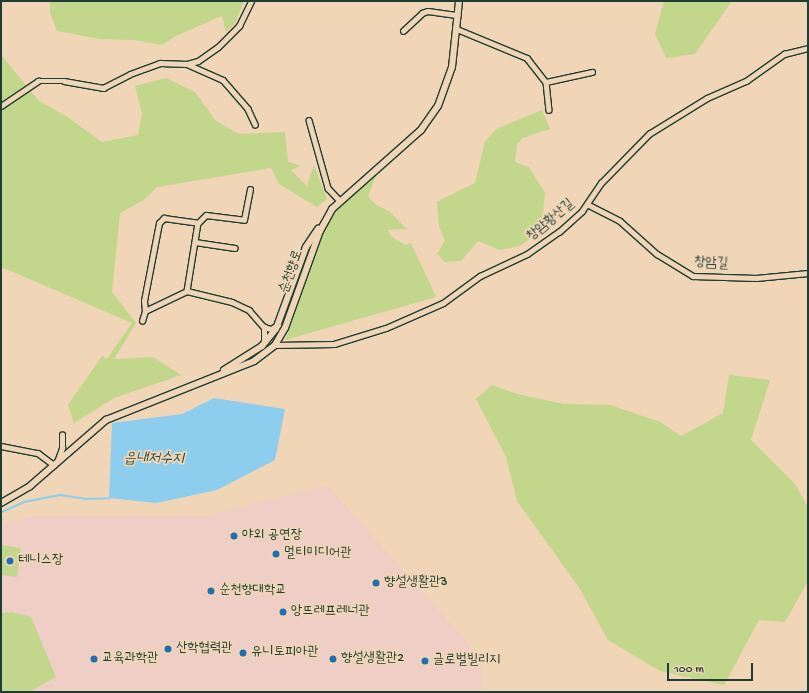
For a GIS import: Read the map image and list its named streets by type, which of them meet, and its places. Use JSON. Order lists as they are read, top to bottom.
{
  "streets": {
    "main road": ["순천향로"],
    "street": ["창암황산길", "창암길"]
  },
  "crossings": [
    ["창암황산길", "창암길"],
    ["창암황산길", "순천향로"]
  ],
  "water": ["읍내저수지"],
  "places": [
    "야외 공연장",
    "멀티미디어관",
    "테니스장",
    "향설생활관3",
    "순천향대학교",
    "앙뜨레프레너관",
    "산학협력관",
    "유니토피아관",
    "교육과학관",
    "향설생활관2",
    "글로벌빌리지"
  ],
  "scale_bar": "100 m"
}
